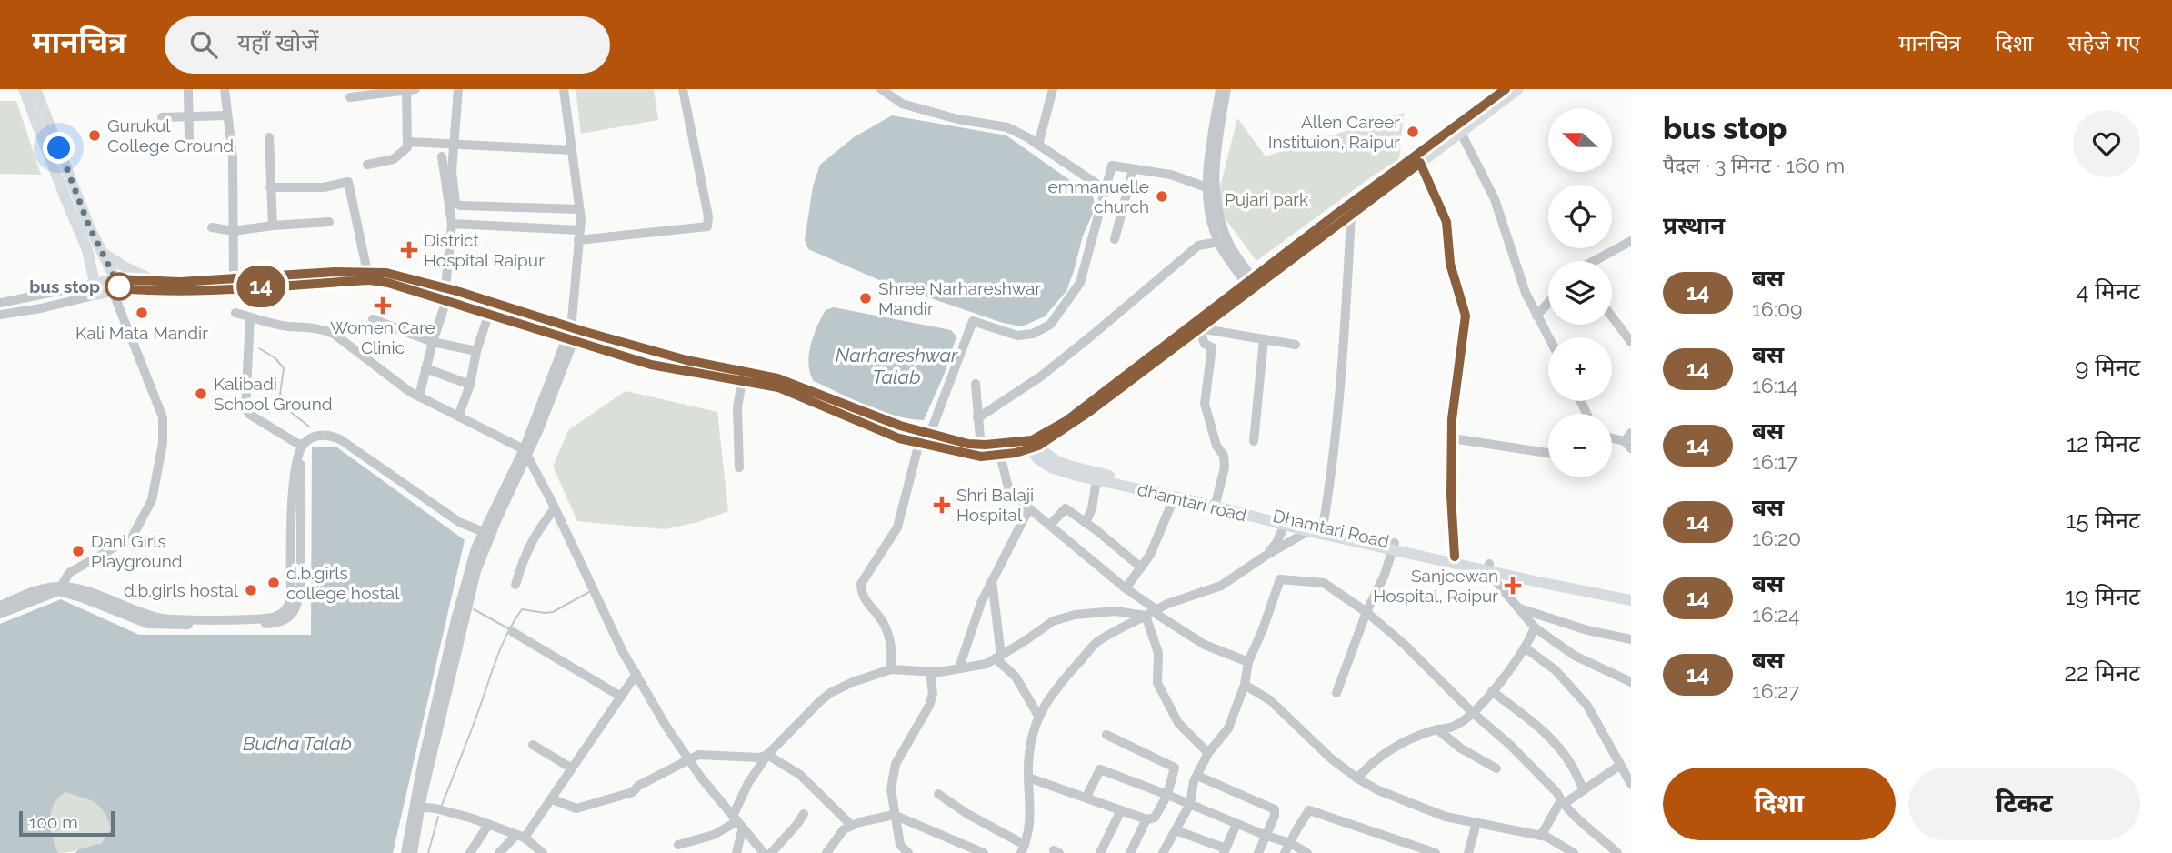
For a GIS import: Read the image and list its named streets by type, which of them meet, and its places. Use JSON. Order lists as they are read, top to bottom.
{
  "streets": {
    "main road": ["dhamtari road", "Dhamtari Road"]
  },
  "crossings": [
    ["dhamtari road", "Dhamtari Road"]
  ],
  "water": ["Narhareshwar Talab", "Budha Talab"],
  "parks": ["Pujari park"],
  "places": {
    "other": [
      "Allen Career Instituion, Raipur",
      "Gurukul College Ground",
      "emmanuelle church",
      "bus stop",
      "Shree Narhareshwar Mandir",
      "Kali Mata Mandir",
      "Kalibadi School Ground",
      "Dani Girls Playground",
      "d.b.girls college hostal",
      "d.b.girls hostal"
    ],
    "health": [
      "District Hospital Raipur",
      "Women Care Clinic",
      "Shri Balaji Hospital",
      "Sanjeewan Hospital, Raipur"
    ]
  },
  "lines": ["bus line 14"],
  "scale_bar": "100 m",
  "north": "left",
  "page": {
    "header": "मानचित्र",
    "search": "यहाँ खोजें",
    "nav": ["मानचित्र", "दिशा", "सहेजे गए"],
    "on_map": "14",
    "heading": [
      ["bus stop", "पैदल · 3 मिनट · 160 m"],
      "प्रस्थान"
    ],
    "map_buttons": ["+", "−"],
    "list": [
      {
        "mark": "14",
        "name": "बस",
        "note": "16:09",
        "value": "4 मिनट"
      },
      {
        "mark": "14",
        "name": "बस",
        "note": "16:14",
        "value": "9 मिनट"
      },
      {
        "mark": "14",
        "name": "बस",
        "note": "16:17",
        "value": "12 मिनट"
      },
      {
        "mark": "14",
        "name": "बस",
        "note": "16:20",
        "value": "15 मिनट"
      },
      {
        "mark": "14",
        "name": "बस",
        "note": "16:24",
        "value": "19 मिनट"
      },
      {
        "mark": "14",
        "name": "बस",
        "note": "16:27",
        "value": "22 मिनट"
      }
    ],
    "buttons": ["दिशा", "टिकट"],
    "scale": "100 m"
  }
}
